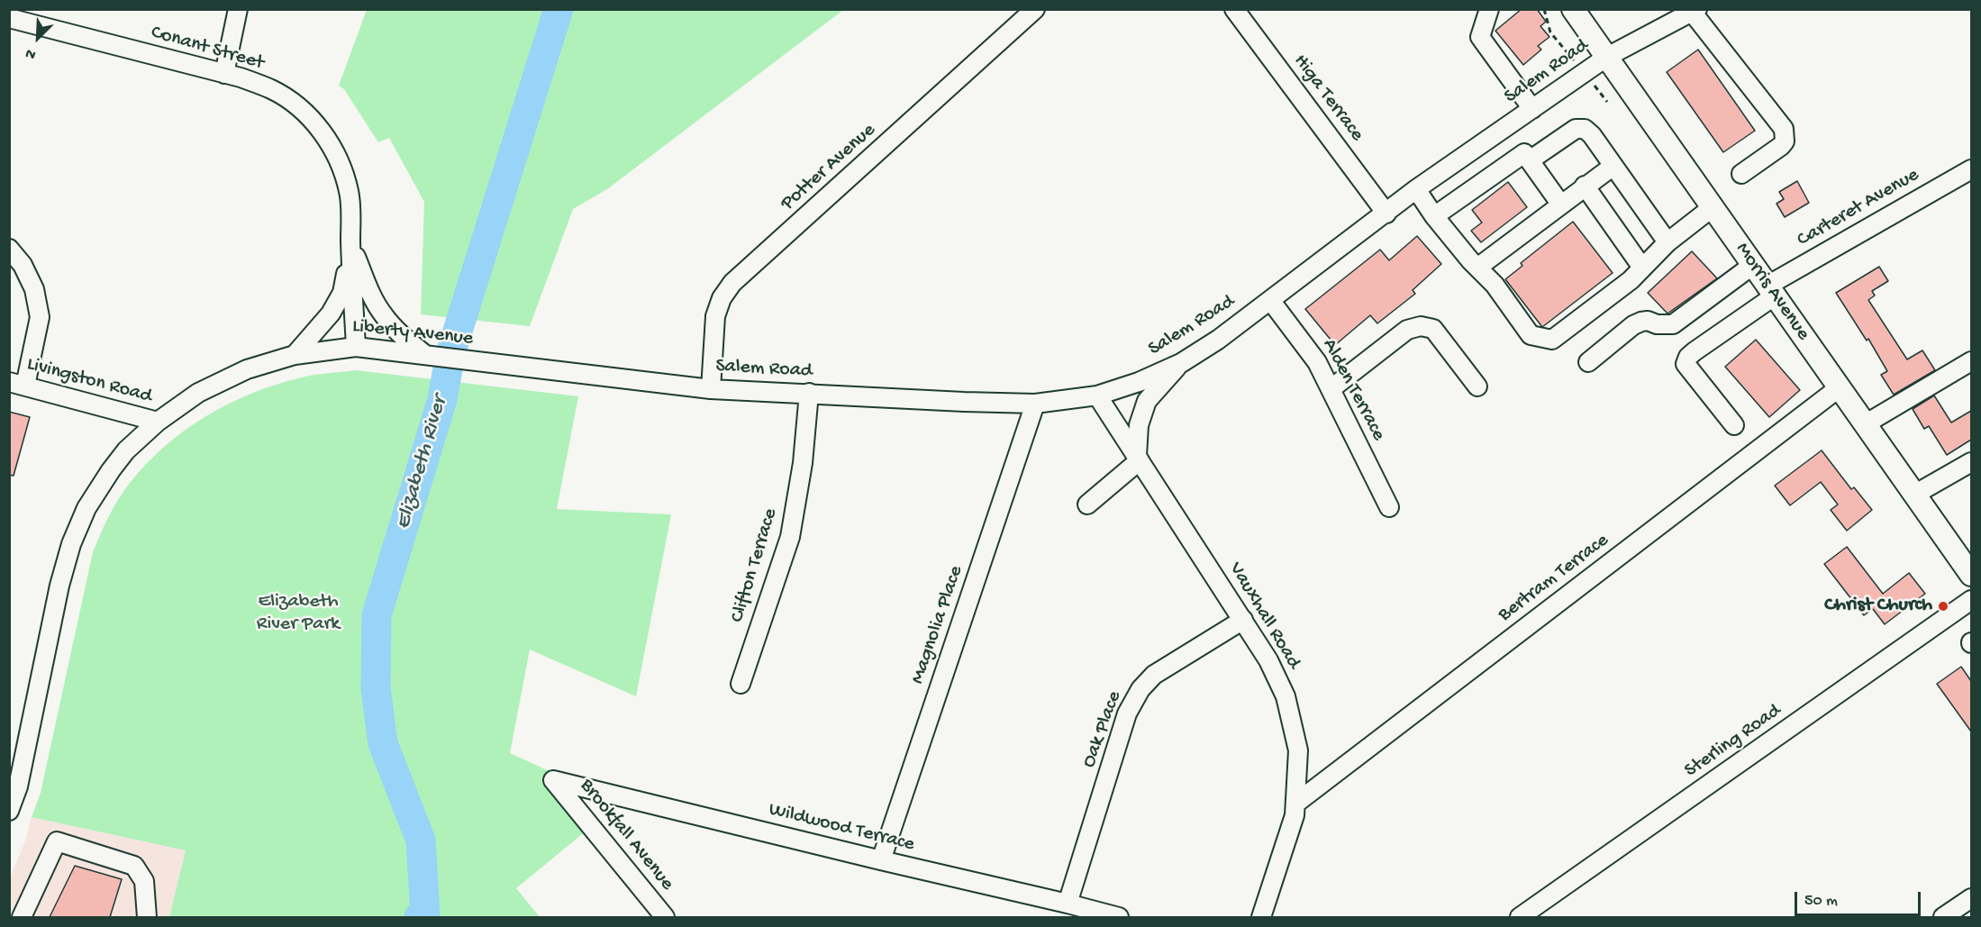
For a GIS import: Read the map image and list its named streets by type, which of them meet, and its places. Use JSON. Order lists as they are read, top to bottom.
{
  "streets": {
    "main road": ["Morris Avenue"],
    "street": [
      "Conant Street",
      "Salem Road",
      "Higa Terrace",
      "Potter Avenue",
      "Carteret Avenue",
      "Liberty Avenue",
      "Livingston Road",
      "Alden Terrace",
      "Clifton Terrace",
      "Bertram Terrace",
      "Vauxhall Road",
      "Magnolia Place",
      "Oak Place",
      "Sterling Road",
      "Wildwood Terrace",
      "Brookfall Avenue"
    ]
  },
  "crossings": [
    ["Conant Street", "Liberty Avenue"],
    ["Salem Road", "Higa Terrace"],
    ["Salem Road", "Potter Avenue"],
    ["Salem Road", "Morris Avenue"],
    ["Salem Road", "Liberty Avenue"],
    ["Salem Road", "Alden Terrace"],
    ["Salem Road", "Clifton Terrace"],
    ["Salem Road", "Vauxhall Road"],
    ["Salem Road", "Magnolia Place"],
    ["Carteret Avenue", "Morris Avenue"],
    ["Morris Avenue", "Bertram Terrace"],
    ["Liberty Avenue", "Livingston Road"],
    ["Bertram Terrace", "Vauxhall Road"],
    ["Vauxhall Road", "Oak Place"],
    ["Magnolia Place", "Wildwood Terrace"],
    ["Oak Place", "Wildwood Terrace"],
    ["Wildwood Terrace", "Brookfall Avenue"]
  ],
  "water": ["Elizabeth River"],
  "parks": ["Elizabeth River Park"],
  "places": ["Christ Church"],
  "scale_bar": "50 m",
  "north": "bottom left"
}
